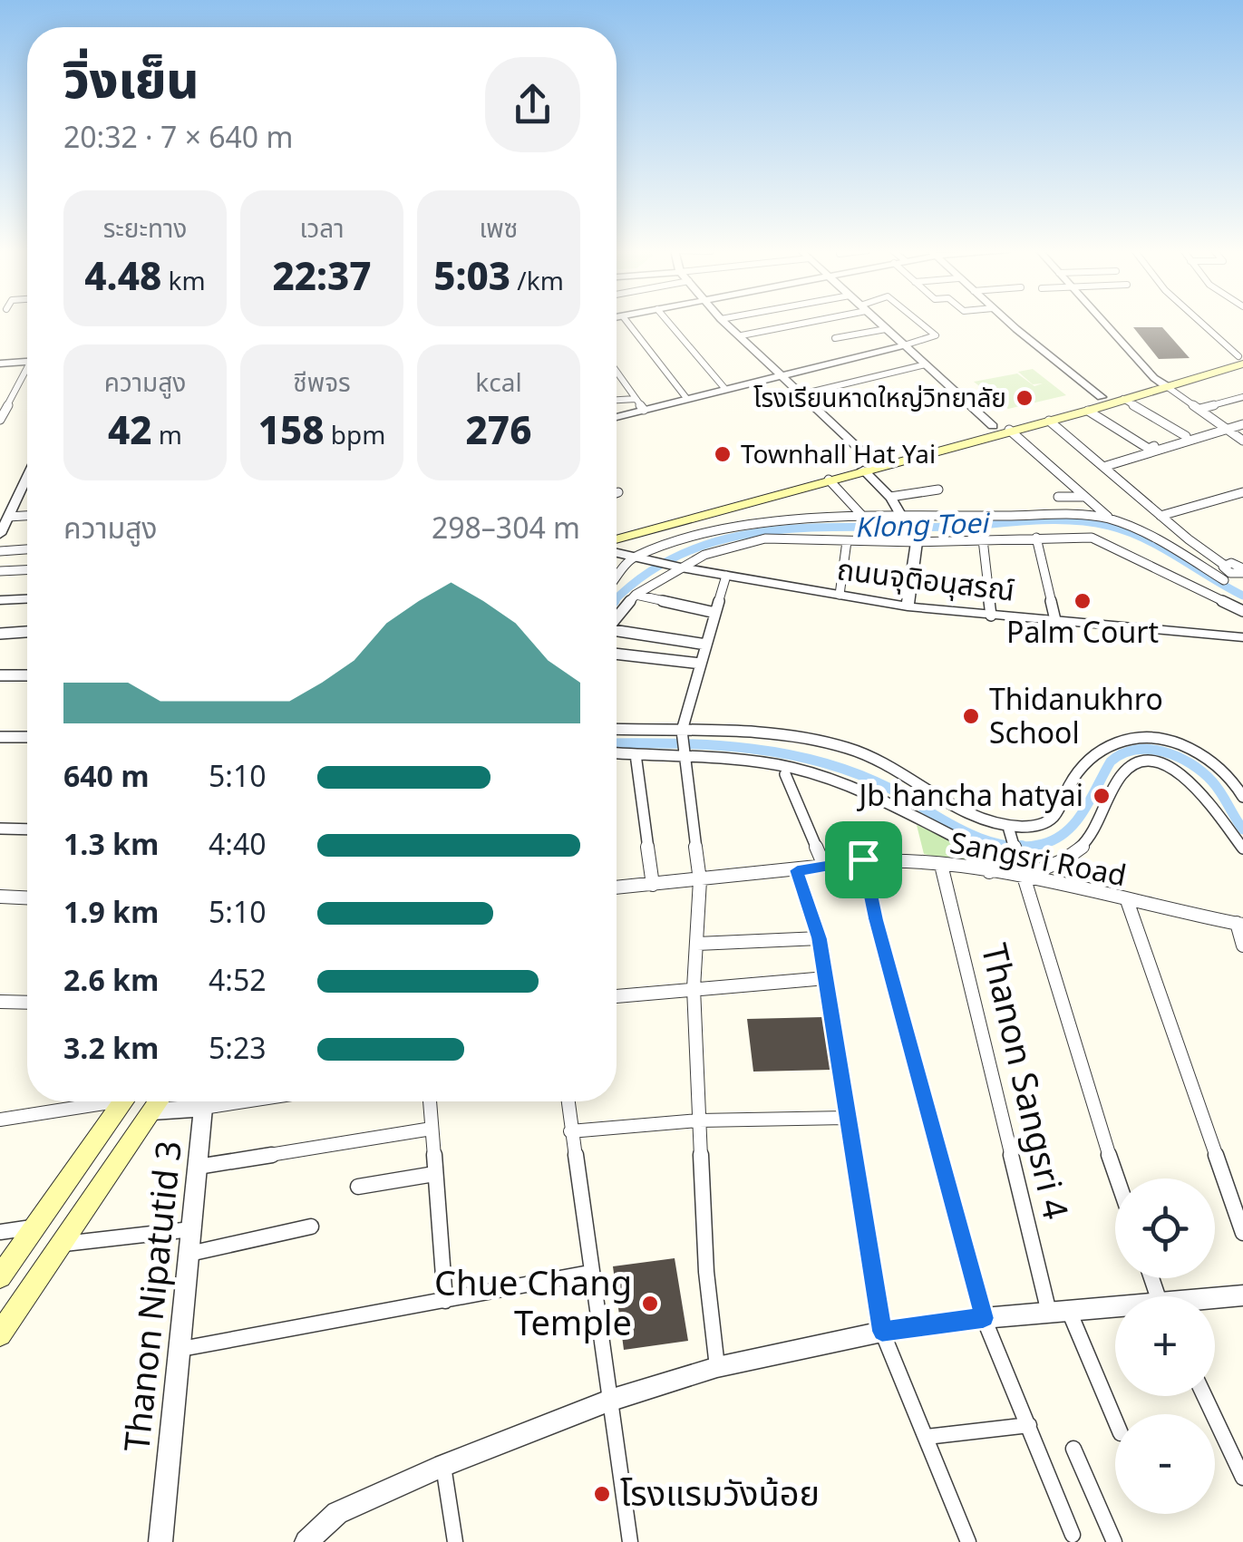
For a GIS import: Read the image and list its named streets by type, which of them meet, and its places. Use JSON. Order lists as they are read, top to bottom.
{
  "streets": {
    "street": [
      "ถนนจุติอนุสรณ์",
      "Sangsri Road",
      "Thanon Sangsri 4",
      "Thanon Nipatutid 3"
    ]
  },
  "crossings": [
    ["Sangsri Road", "Thanon Sangsri 4"]
  ],
  "water": ["Klong Toei"],
  "places": [
    "โรงเรียนหาดใหญ่วิทยาลัย",
    "Townhall Hat Yai",
    "Palm Court",
    "Thidanukhro School",
    "Jb hancha hatyai",
    "Chue Chang Temple",
    "โรงแรมวังน้อย"
  ],
  "page": {
    "heading": ["วิ่งเย็น", "20:32 · 7 × 640 m"],
    "stats": [
      ["ระยะทาง", "4.48 km"],
      ["เวลา", "22:37"],
      ["เพซ", "5:03 /km"],
      ["ความสูง", "42 m"],
      ["ชีพจร", "158 bpm"],
      ["kcal", "276"]
    ],
    "chart": ["ความสูง", "298–304 m"],
    "list": [
      {
        "name": "640 m",
        "note": "5:10"
      },
      {
        "name": "1.3 km",
        "note": "4:40"
      },
      {
        "name": "1.9 km",
        "note": "5:10"
      },
      {
        "name": "2.6 km",
        "note": "4:52"
      },
      {
        "name": "3.2 km",
        "note": "5:23"
      }
    ],
    "map_buttons": ["+", "−"]
  }
}
